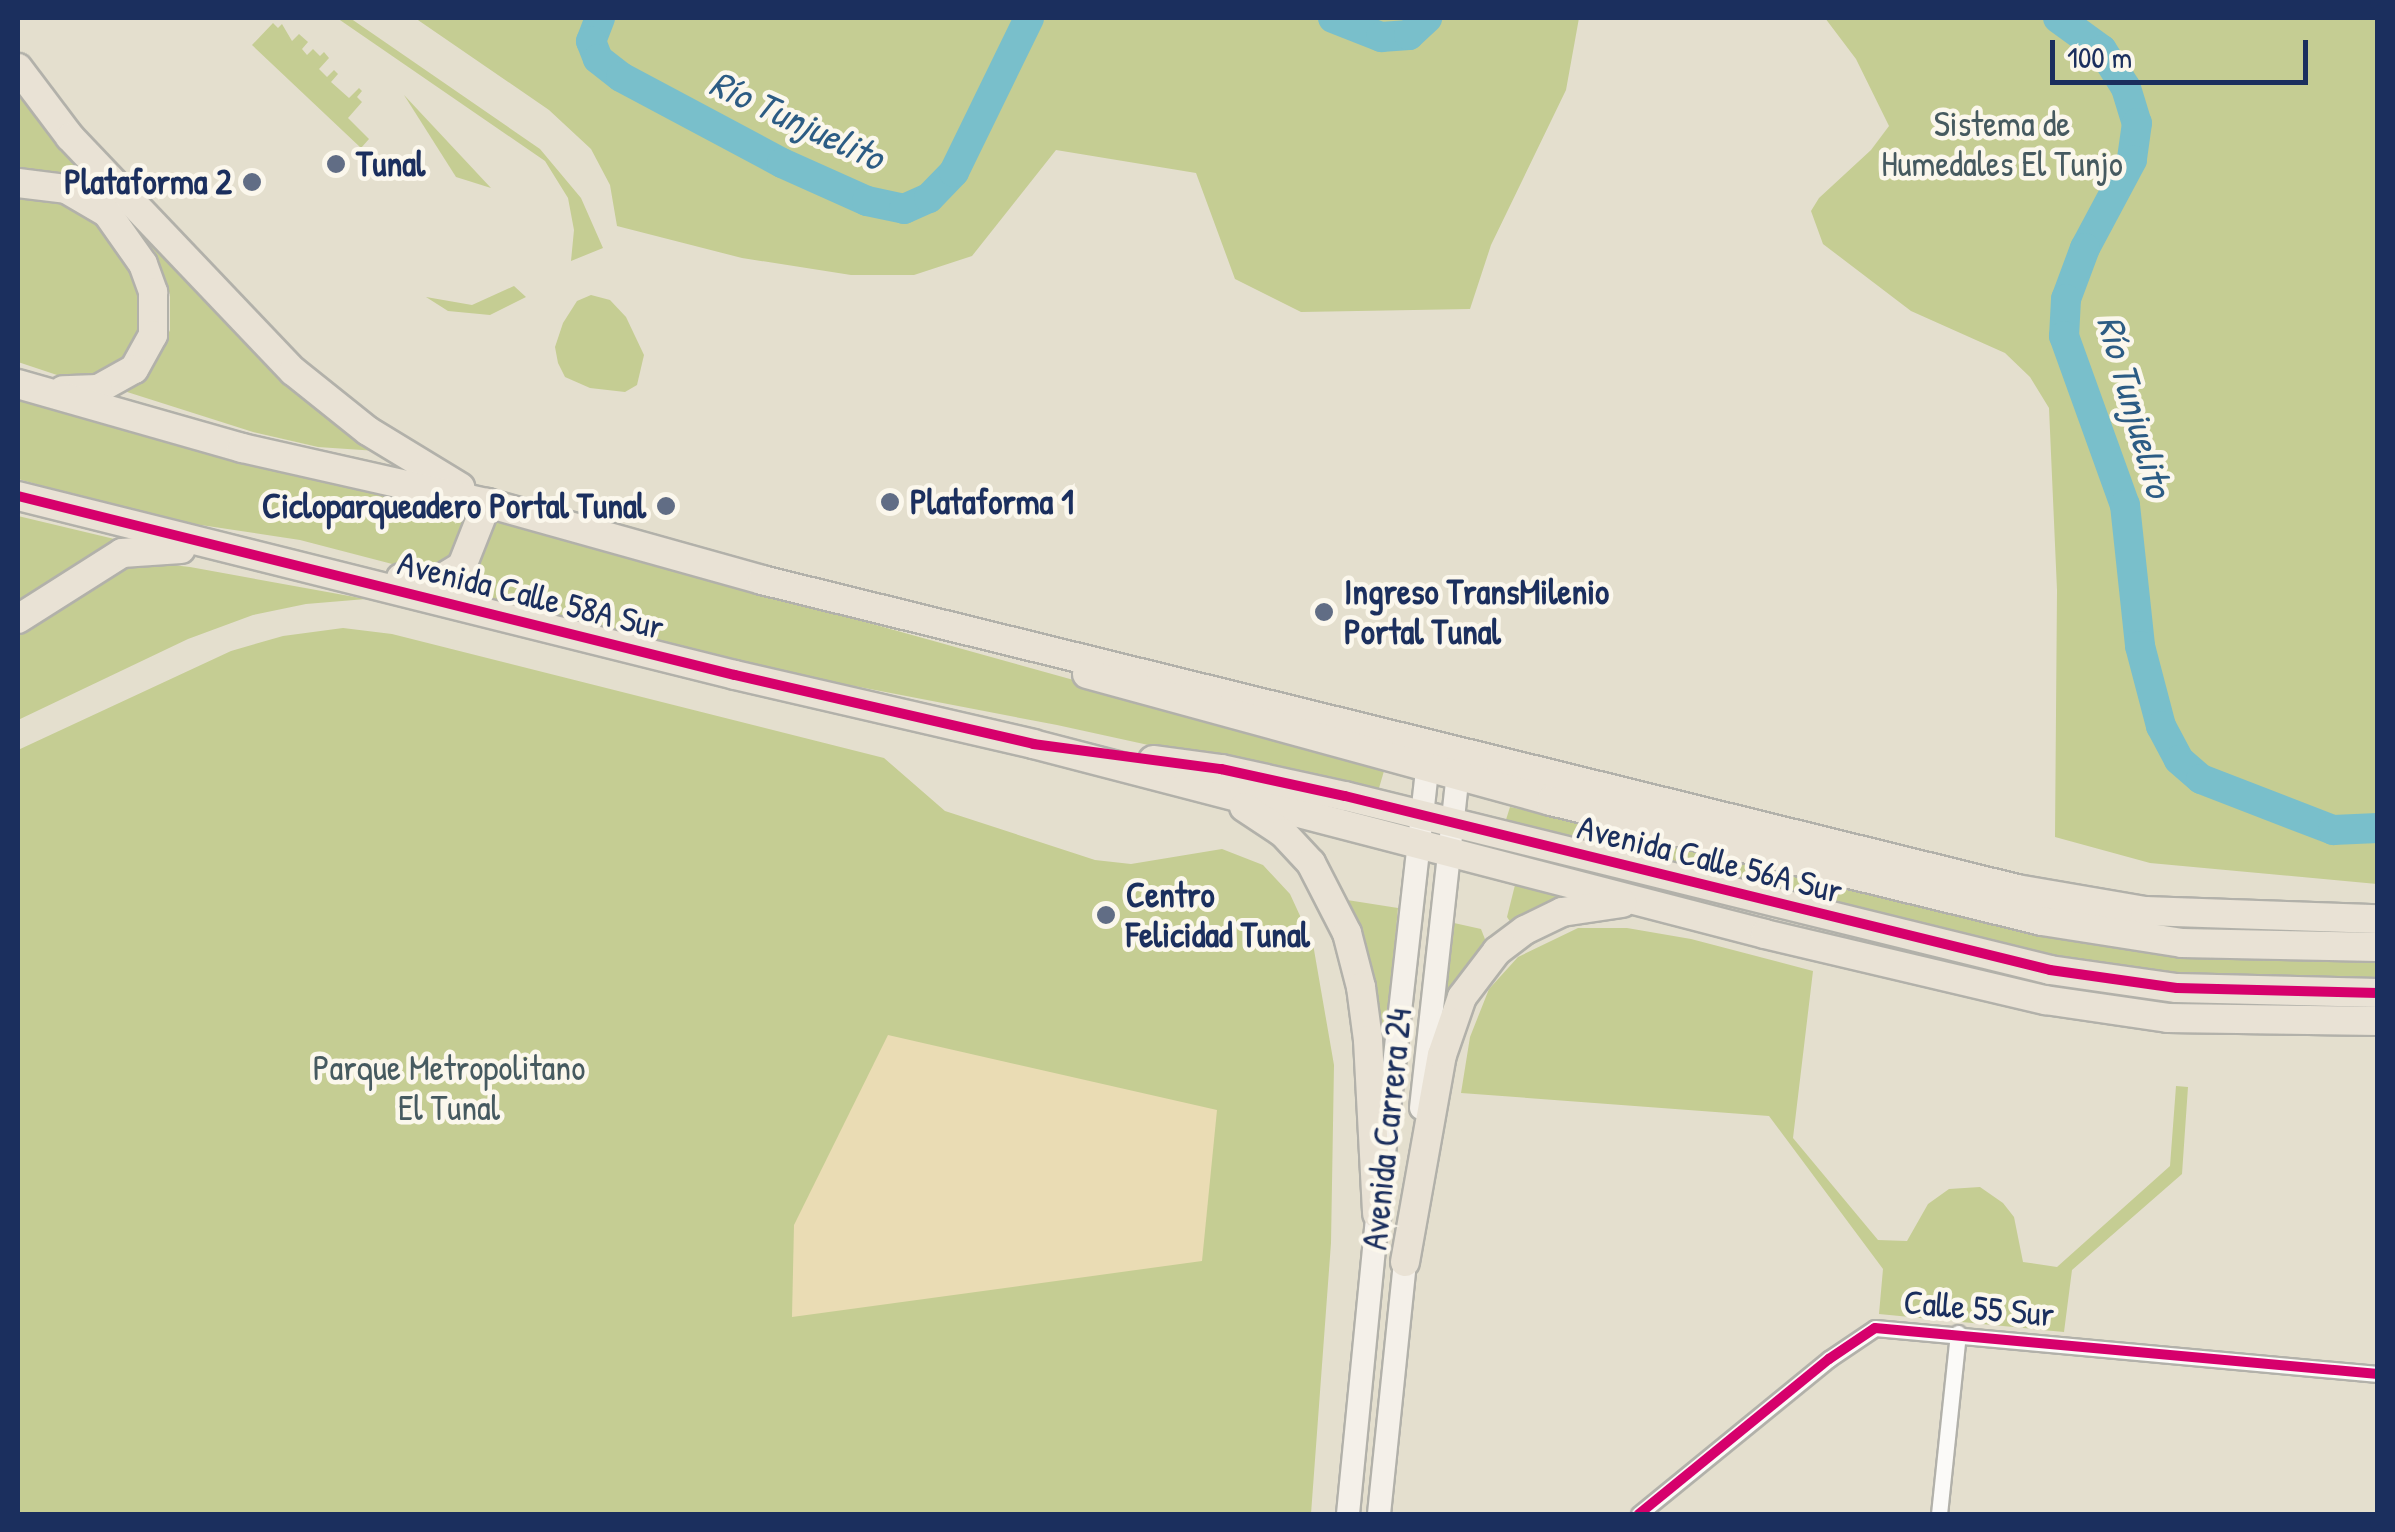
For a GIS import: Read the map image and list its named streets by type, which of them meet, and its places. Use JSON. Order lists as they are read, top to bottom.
{
  "streets": {
    "highway": ["Avenida Calle 58A Sur", "Avenida Calle 56A Sur"],
    "main road": ["Avenida Carrera 24"],
    "street": ["Calle 55 Sur"]
  },
  "crossings": [
    ["Avenida Calle 58A Sur", "Avenida Calle 56A Sur"],
    ["Avenida Calle 58A Sur", "Avenida Carrera 24"],
    ["Avenida Calle 56A Sur", "Avenida Carrera 24"]
  ],
  "water": ["Río Tunjuelito"],
  "parks": ["Sistema de Humedales El Tunjo", "Parque Metropolitano El Tunal"],
  "places": [
    "Tunal",
    "Plataforma 2",
    "Plataforma 1",
    "Cicloparqueadero Portal Tunal",
    "Ingreso TransMilenio Portal Tunal",
    "Centro Felicidad Tunal"
  ],
  "scale_bar": "100 m"
}
